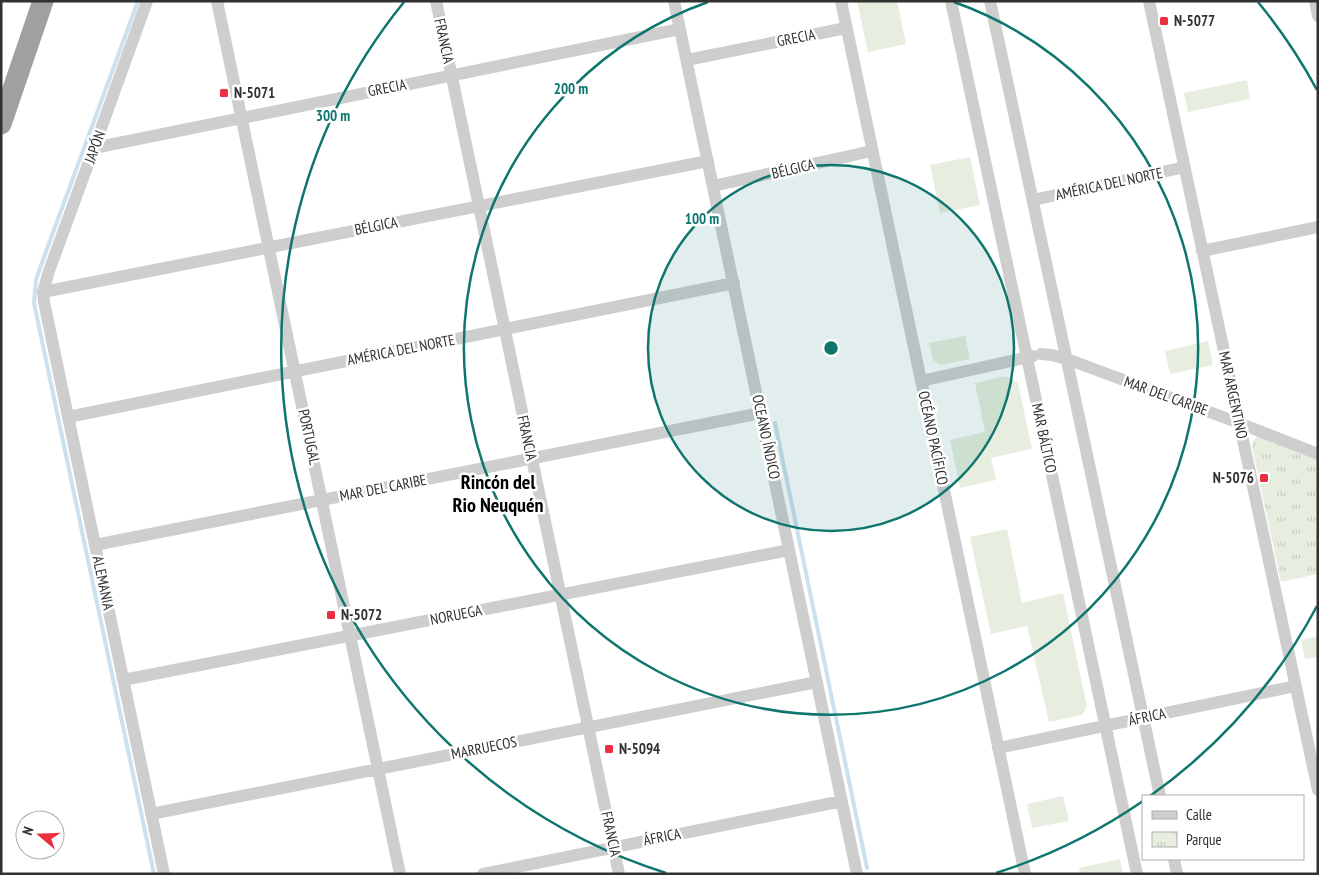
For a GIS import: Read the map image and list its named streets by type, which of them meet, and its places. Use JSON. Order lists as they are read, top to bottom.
{
  "streets": {
    "street": [
      "GRECIA",
      "FRANCIA",
      "JAPÓN",
      "BÉLGICA",
      "AMÉRICA DEL NORTE",
      "MAR ARGENTINO",
      "MAR DEL CARIBE",
      "PORTUGAL",
      "OCEANO ÍNDICO",
      "OCÉANO PACÍFICO",
      "MAR BÁLTICO",
      "ALEMANIA",
      "NORUEGA",
      "ÁFRICA",
      "MARRUECOS"
    ]
  },
  "crossings": [
    ["GRECIA", "FRANCIA"],
    ["GRECIA", "JAPÓN"],
    ["GRECIA", "PORTUGAL"],
    ["GRECIA", "OCEANO ÍNDICO"],
    ["GRECIA", "OCÉANO PACÍFICO"],
    ["FRANCIA", "BÉLGICA"],
    ["FRANCIA", "AMÉRICA DEL NORTE"],
    ["FRANCIA", "MAR DEL CARIBE"],
    ["FRANCIA", "NORUEGA"],
    ["FRANCIA", "ÁFRICA"],
    ["FRANCIA", "MARRUECOS"],
    ["JAPÓN", "BÉLGICA"],
    ["JAPÓN", "ALEMANIA"],
    ["BÉLGICA", "PORTUGAL"],
    ["BÉLGICA", "OCEANO ÍNDICO"],
    ["BÉLGICA", "OCÉANO PACÍFICO"],
    ["BÉLGICA", "ALEMANIA"],
    ["AMÉRICA DEL NORTE", "MAR ARGENTINO"],
    ["AMÉRICA DEL NORTE", "PORTUGAL"],
    ["AMÉRICA DEL NORTE", "OCEANO ÍNDICO"],
    ["AMÉRICA DEL NORTE", "ALEMANIA"],
    ["MAR ARGENTINO", "MAR DEL CARIBE"],
    ["MAR ARGENTINO", "ÁFRICA"],
    ["MAR DEL CARIBE", "PORTUGAL"],
    ["MAR DEL CARIBE", "OCEANO ÍNDICO"],
    ["MAR DEL CARIBE", "OCÉANO PACÍFICO"],
    ["MAR DEL CARIBE", "MAR BÁLTICO"],
    ["MAR DEL CARIBE", "ALEMANIA"],
    ["PORTUGAL", "NORUEGA"],
    ["PORTUGAL", "MARRUECOS"],
    ["OCEANO ÍNDICO", "NORUEGA"],
    ["OCEANO ÍNDICO", "ÁFRICA"],
    ["OCEANO ÍNDICO", "MARRUECOS"],
    ["OCÉANO PACÍFICO", "ÁFRICA"],
    ["MAR BÁLTICO", "ÁFRICA"],
    ["ALEMANIA", "NORUEGA"],
    ["ALEMANIA", "MARRUECOS"]
  ],
  "districts": ["Rincón del Rio Neuquén"],
  "places": {
    "transit": [
      "N-5077",
      "N-5071",
      "N-5076",
      "N-5072",
      "N-5094"
    ]
  },
  "legend": ["Calle", "Parque"],
  "north": "left",
  "rings": ["200 m", "300 m", "100 m"]
}
